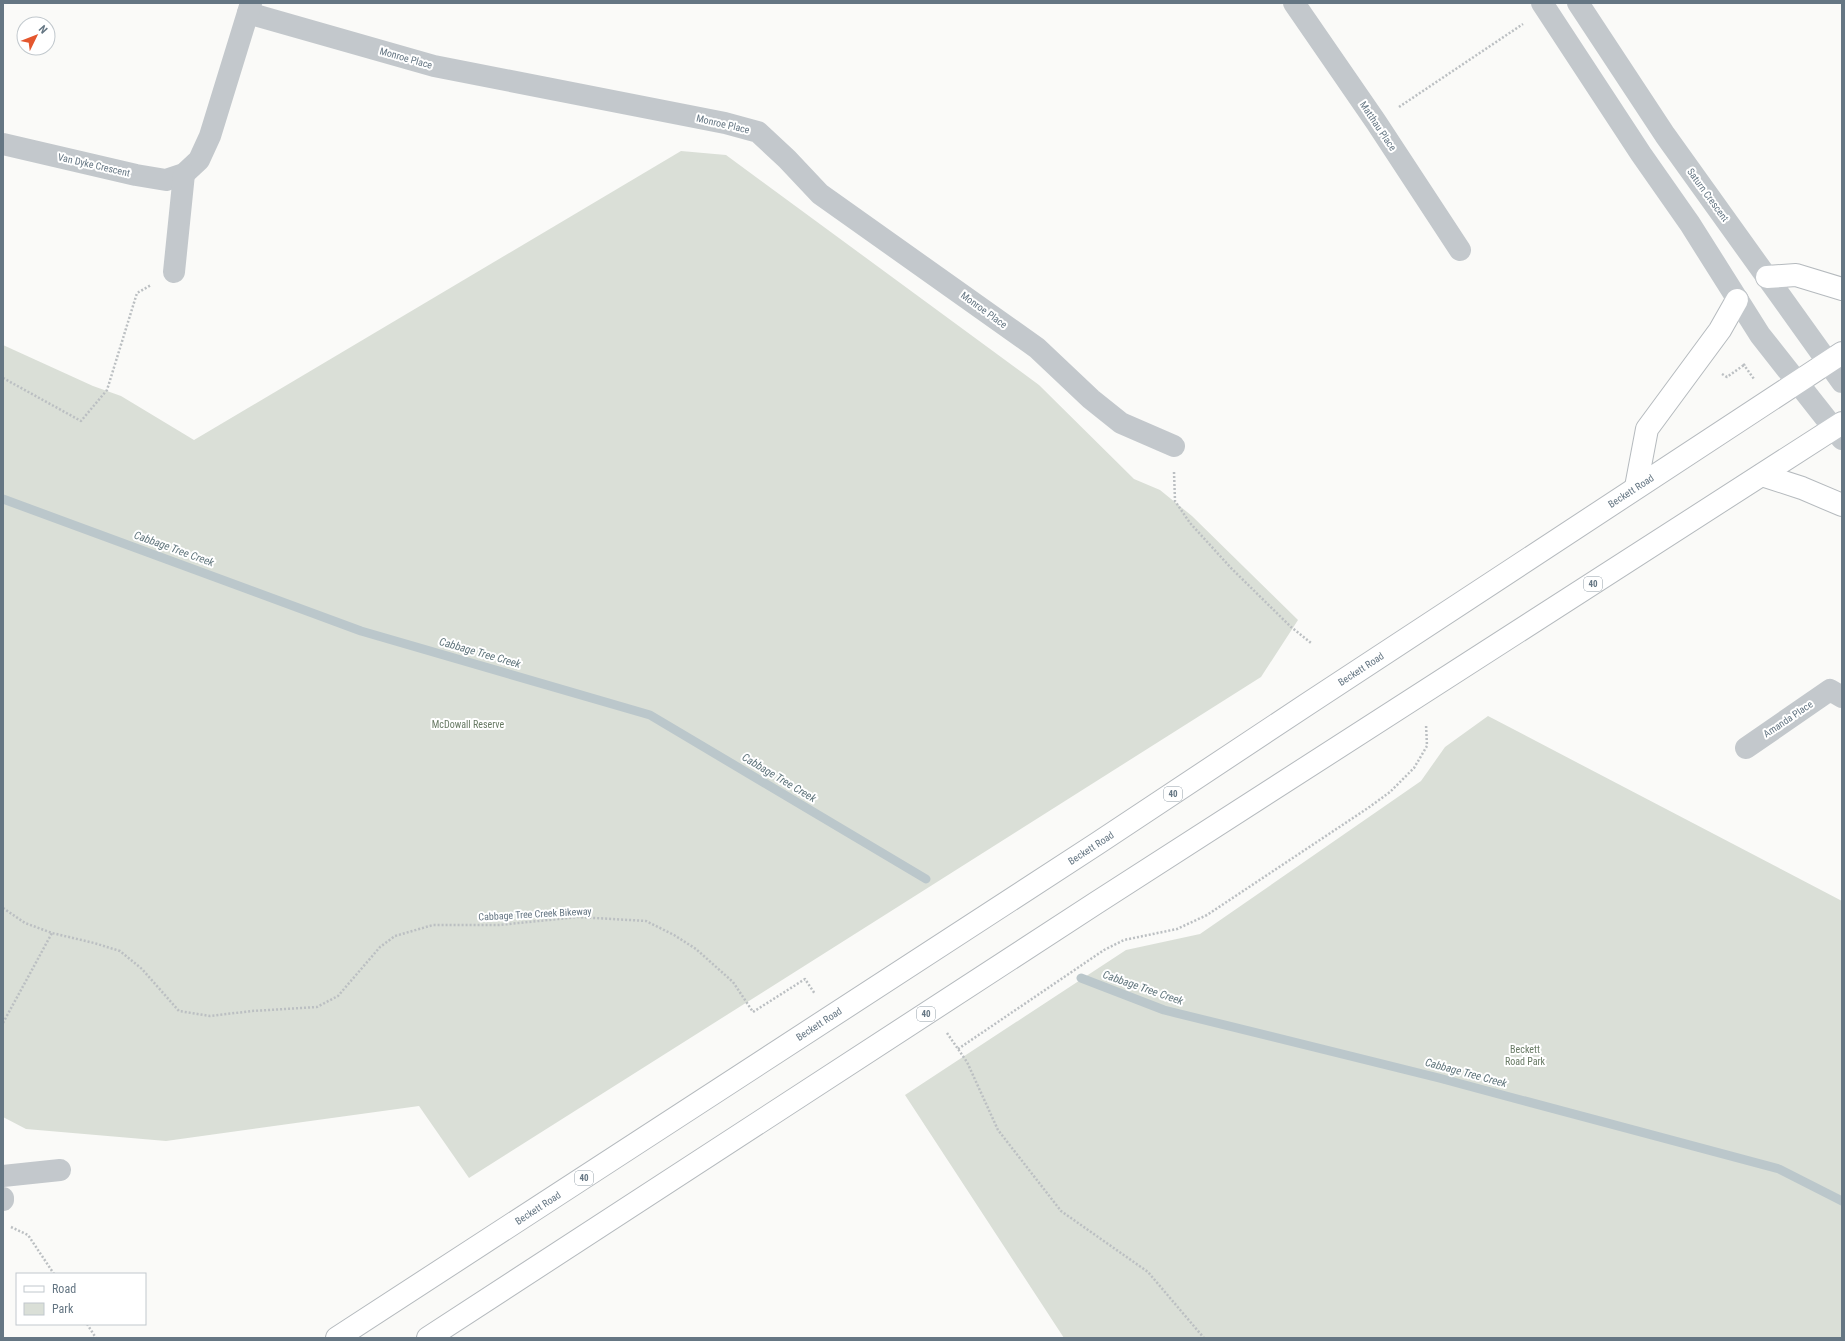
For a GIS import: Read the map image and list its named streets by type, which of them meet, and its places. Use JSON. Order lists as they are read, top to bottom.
{
  "streets": {
    "main road": ["Beckett Road", "40"],
    "street": [
      "Monroe Place",
      "Matthau Place",
      "Van Dyke Crescent",
      "Saturn Crescent",
      "Amanda Place"
    ],
    "path": ["Cabbage Tree Creek Bikeway"]
  },
  "crossings": [
    ["Monroe Place", "Van Dyke Crescent"],
    ["Saturn Crescent", "Beckett Road"]
  ],
  "water": ["Cabbage Tree Creek"],
  "parks": ["McDowall Reserve", "Beckett Road Park"],
  "legend": ["Road", "Park"],
  "north": "top right"
}
